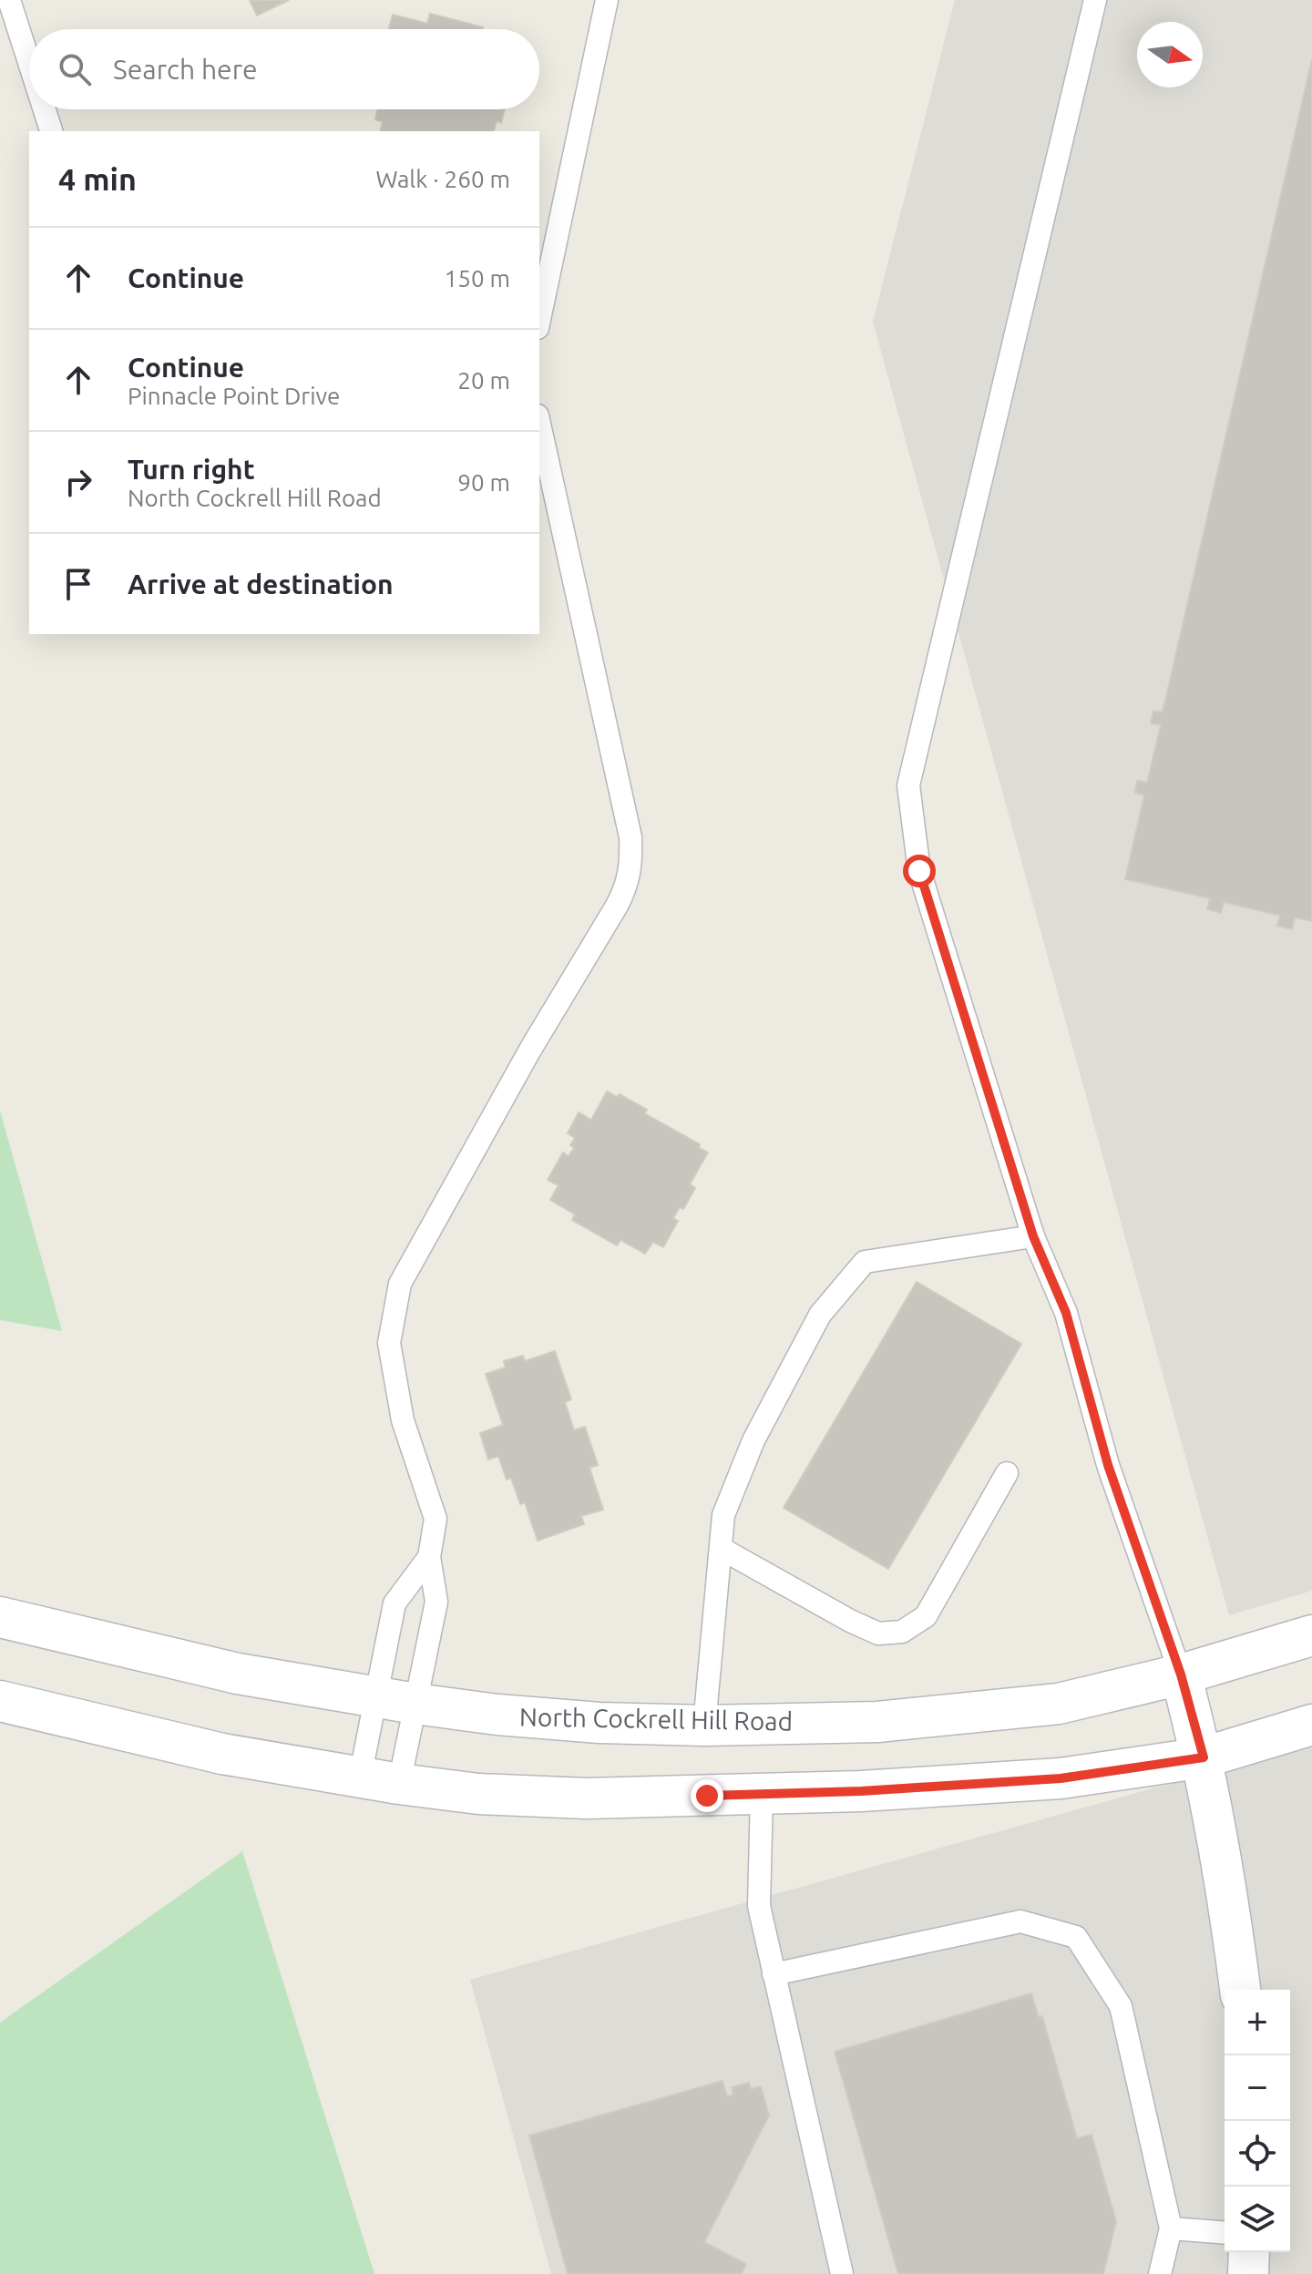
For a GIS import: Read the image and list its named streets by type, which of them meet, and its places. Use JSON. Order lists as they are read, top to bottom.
{
  "streets": {
    "main road": ["North Cockrell Hill Road"]
  },
  "north": "right",
  "page": {
    "search": "Search here",
    "heading": ["4 min", "Walk · 260 m"],
    "list": [
      ["Continue", "150 m"],
      ["Continue", "Pinnacle Point Drive", "20 m"],
      ["Turn right", "North Cockrell Hill Road", "90 m"],
      "Arrive at destination"
    ],
    "map_buttons": ["+", "−"]
  }
}
